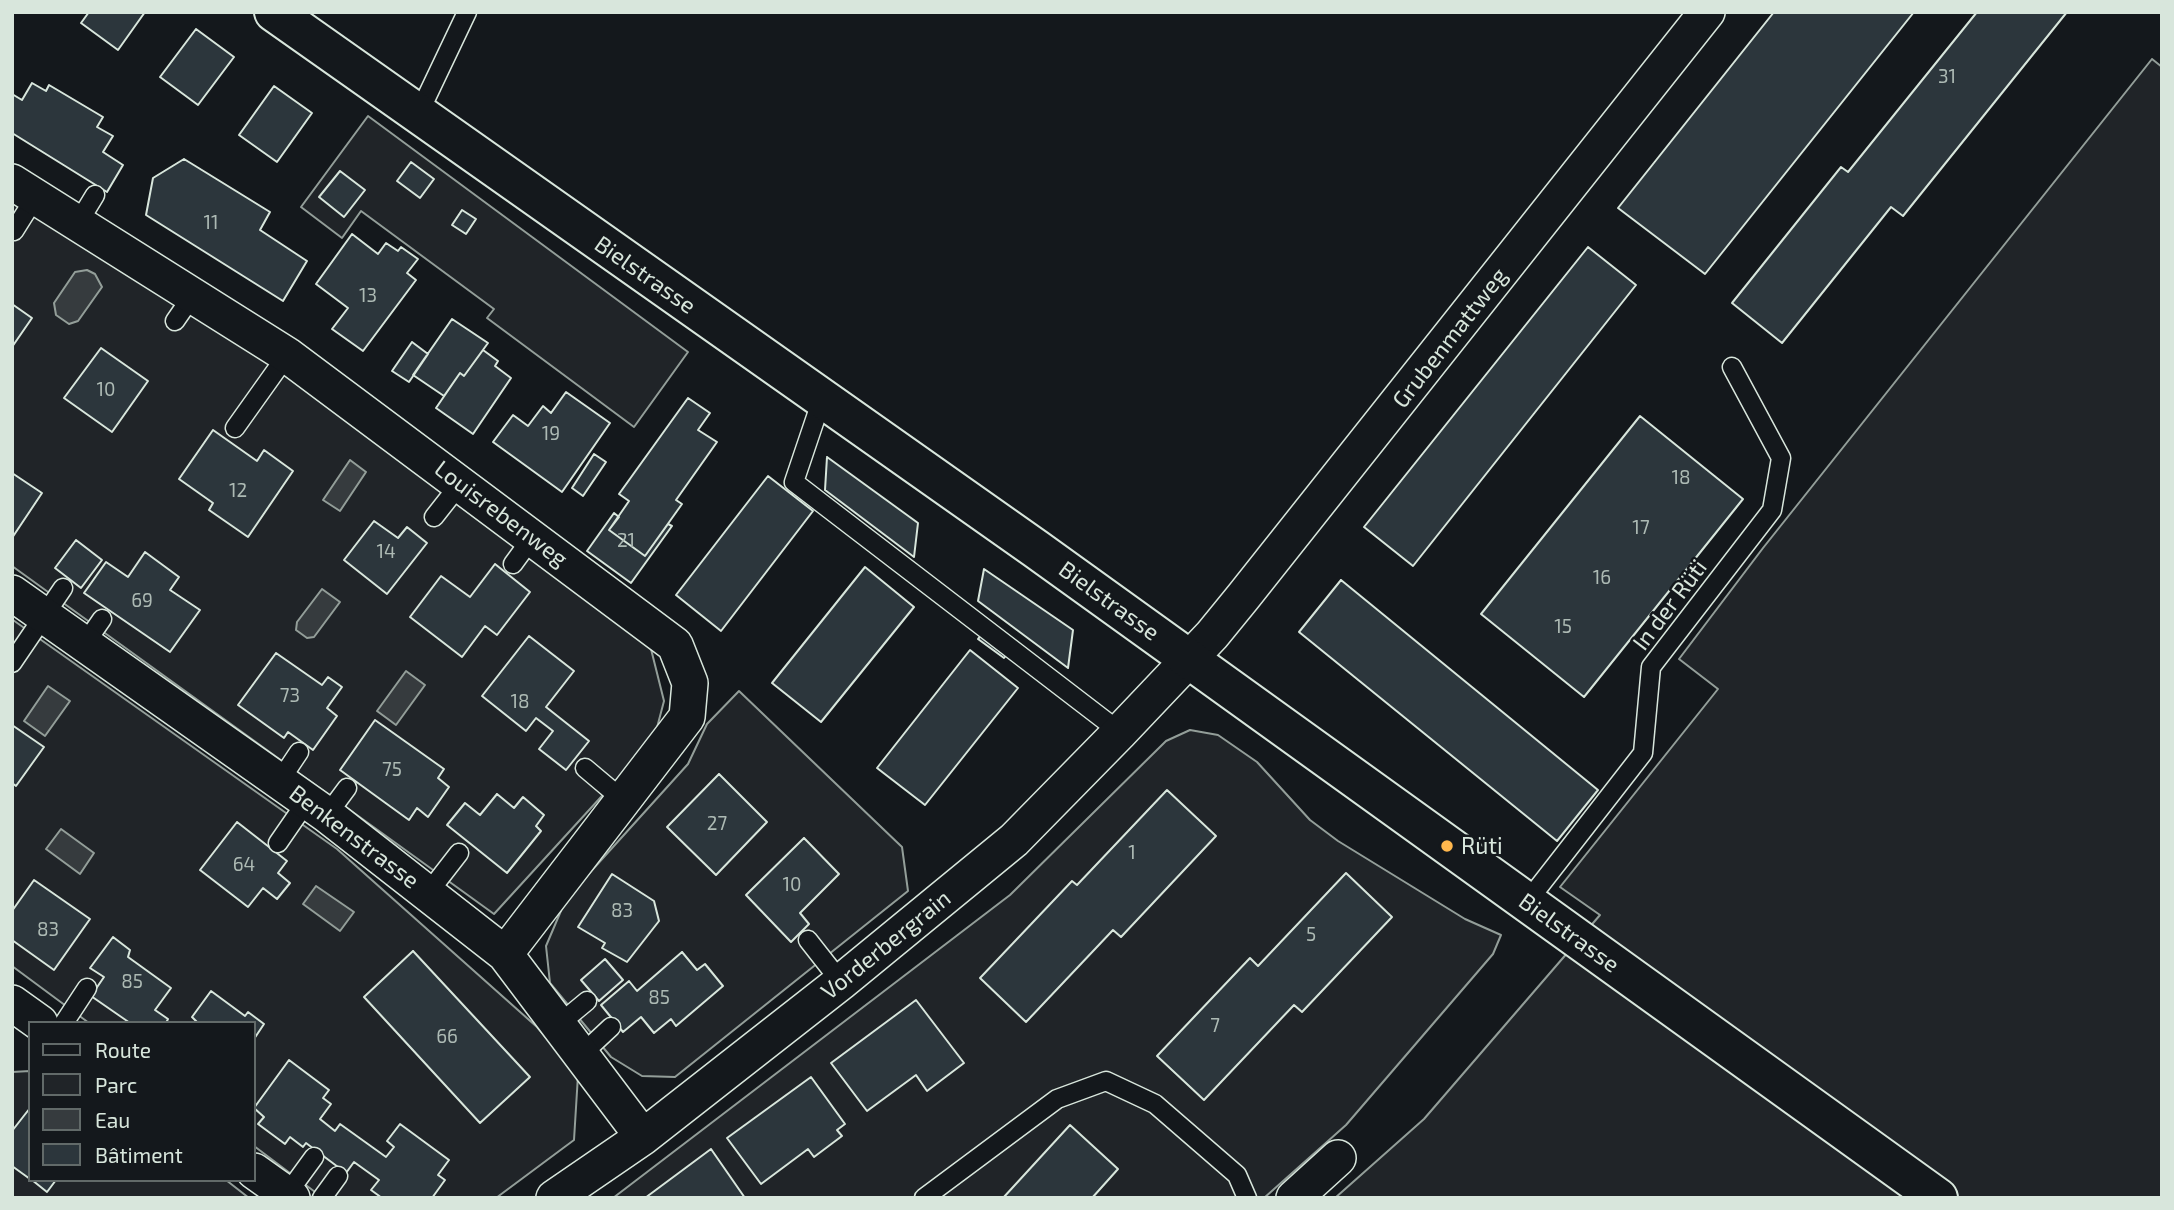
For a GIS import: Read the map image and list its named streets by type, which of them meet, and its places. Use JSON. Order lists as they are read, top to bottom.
{
  "streets": {
    "main road": ["Bielstrasse"],
    "street": [
      "Grubenmattweg",
      "Louisrebenweg",
      "Benkenstrasse",
      "Vorderbergrain"
    ],
    "lane": ["In der Rüti"]
  },
  "crossings": [
    ["Bielstrasse", "Grubenmattweg"],
    ["Bielstrasse", "In der Rüti"],
    ["Bielstrasse", "Vorderbergrain"],
    ["Grubenmattweg", "Vorderbergrain"],
    ["Louisrebenweg", "Benkenstrasse"],
    ["Benkenstrasse", "Vorderbergrain"]
  ],
  "places": ["Rüti"],
  "house_numbers": [
    "31",
    "11",
    "13",
    "10",
    "19",
    "18",
    "12",
    "17",
    "21",
    "14",
    "16",
    "69",
    "15",
    "73",
    "18",
    "75",
    "27",
    "1",
    "64",
    "10",
    "83",
    "83",
    "5",
    "85",
    "85",
    "7",
    "66"
  ],
  "legend": [
    "Route",
    "Parc",
    "Eau",
    "Bâtiment"
  ]
}
